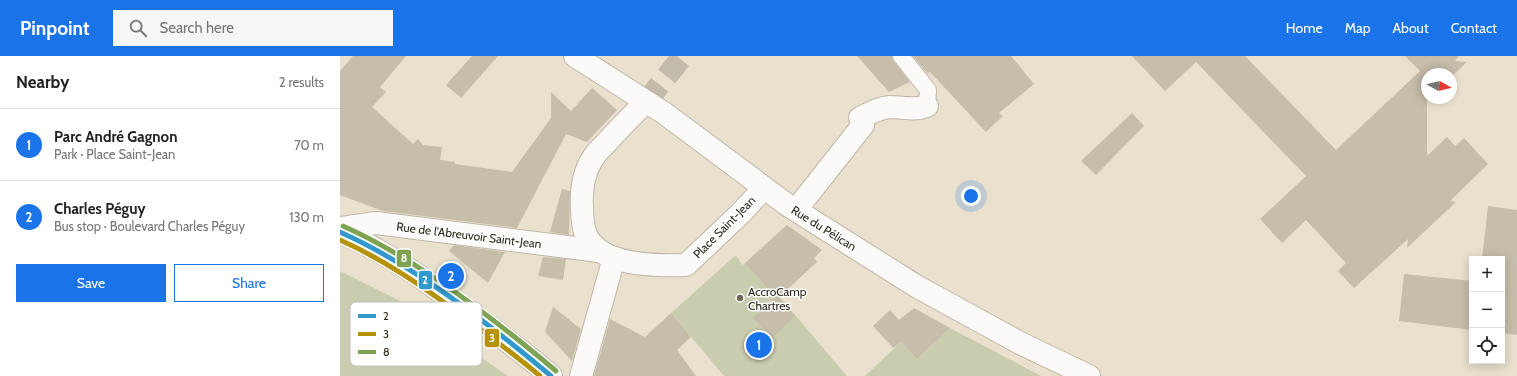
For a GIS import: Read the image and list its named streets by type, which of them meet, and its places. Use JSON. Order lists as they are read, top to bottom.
{
  "streets": {
    "street": ["Place Saint-Jean", "Rue du Pélican", "Rue de l'Abreuvoir Saint-Jean"]
  },
  "crossings": [
    ["Place Saint-Jean", "Rue du Pélican"],
    ["Place Saint-Jean", "Rue de l'Abreuvoir Saint-Jean"]
  ],
  "places": ["AccroCamp Chartres"],
  "lines": ["transit line 8", "transit line 2", "transit line 3"],
  "legend": ["2", "3", "8"],
  "north": "right",
  "page": {
    "header": "Pinpoint",
    "search": "Search here",
    "nav": [
      "Home",
      "Map",
      "About",
      "Contact"
    ],
    "heading": ["Nearby", "2 results"],
    "list": [
      {
        "mark": "1",
        "name": "Parc André Gagnon",
        "note": "Park · Place Saint-Jean",
        "value": "70 m"
      },
      {
        "mark": "2",
        "name": "Charles Péguy",
        "note": "Bus stop · Boulevard Charles Péguy",
        "value": "130 m"
      }
    ],
    "buttons": ["Save", "Share"],
    "map_buttons": ["+", "−"],
    "pins": ["2", "1"]
  }
}
